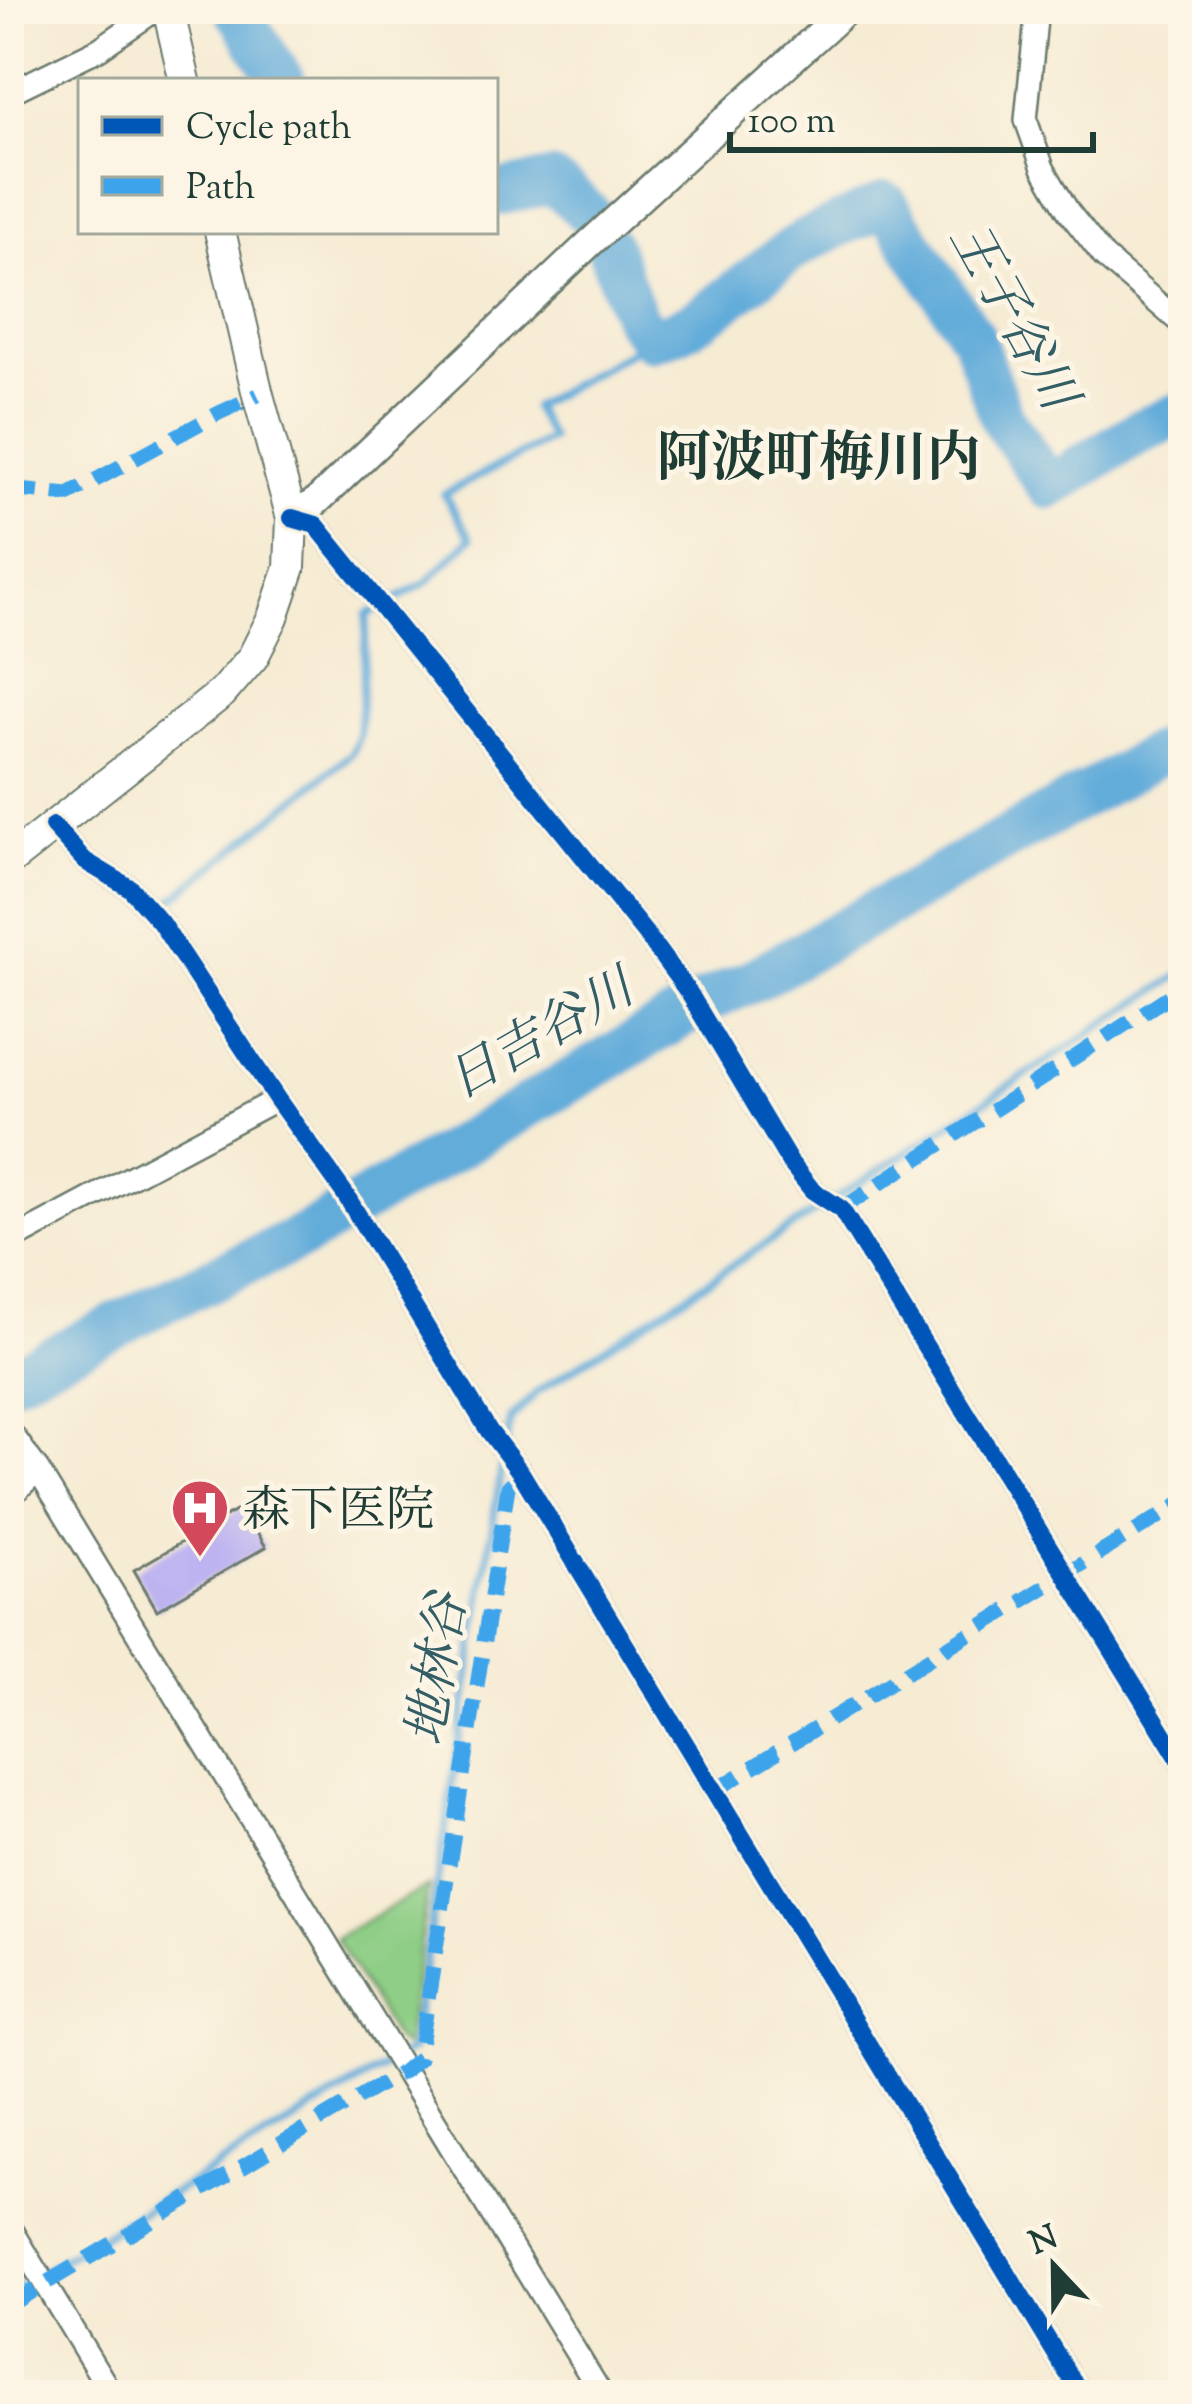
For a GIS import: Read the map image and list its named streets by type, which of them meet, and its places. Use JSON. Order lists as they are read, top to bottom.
{
  "districts": ["阿波町梅川内"],
  "water": ["王子谷川", "日吉谷川", "地林谷"],
  "places": {
    "hospital": ["森下医院"]
  },
  "legend": ["Cycle path", "Path"],
  "scale_bar": "100 m",
  "north": "top"
}
